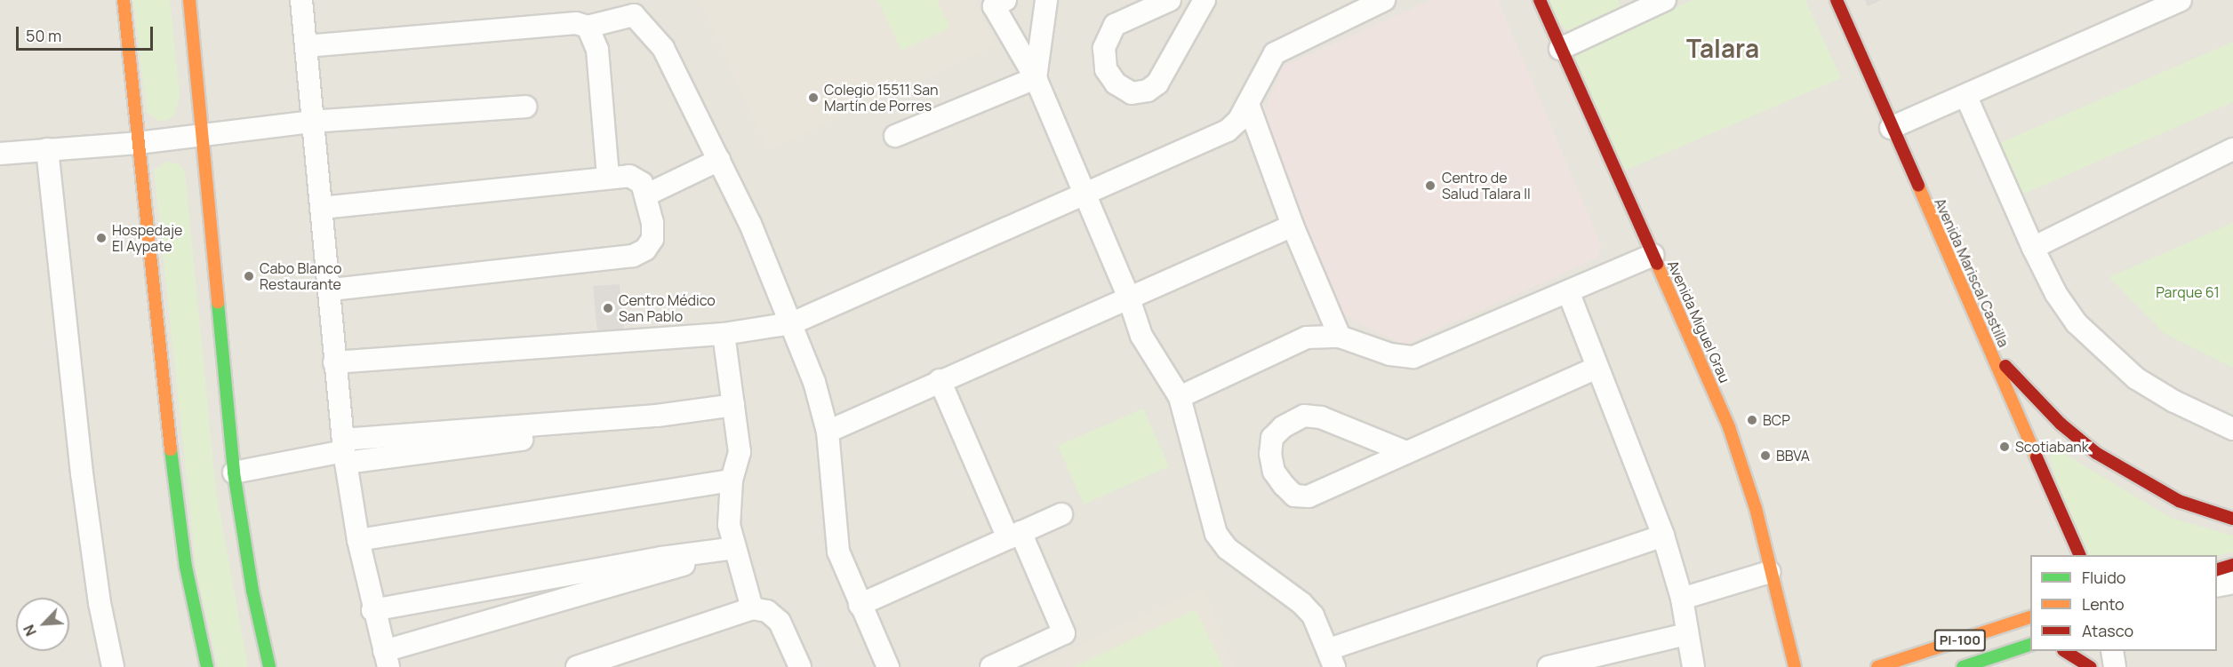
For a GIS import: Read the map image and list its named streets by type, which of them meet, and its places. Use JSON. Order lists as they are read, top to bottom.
{
  "streets": {
    "main road": ["Avenida Mariscal Castilla", "Avenida Miguel Grau", "PI-100"]
  },
  "districts": ["Talara"],
  "parks": ["Parque 61"],
  "places": [
    "Colegio 15511 San Martín de Porres",
    "Centro de Salud Talara II",
    "Hospedaje El Aypate",
    "Cabo Blanco Restaurante",
    "Centro Médico San Pablo",
    "BCP",
    "Scotiabank",
    "BBVA"
  ],
  "legend": ["Fluido", "Lento", "Atasco"],
  "scale_bar": "50 m",
  "north": "bottom left"
}
